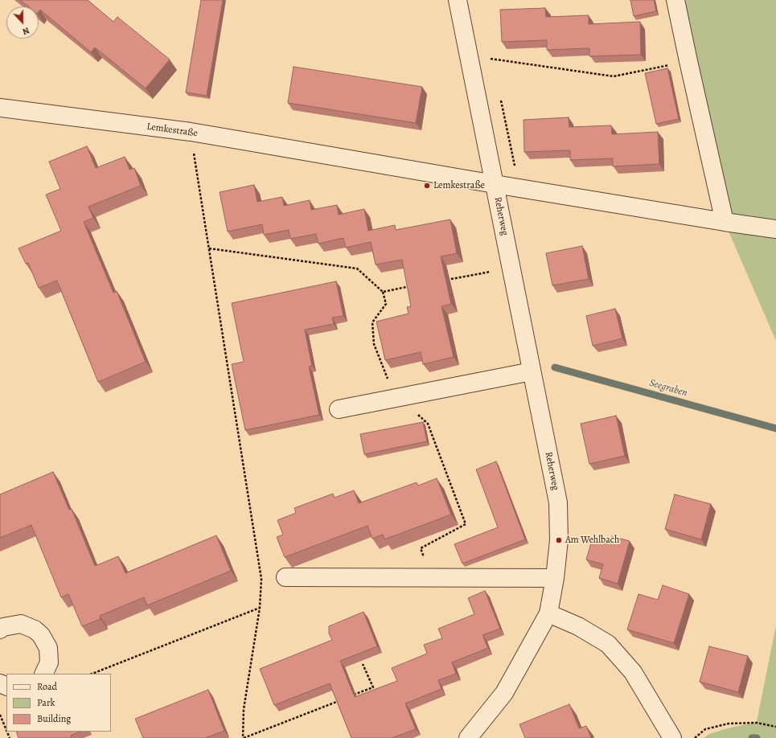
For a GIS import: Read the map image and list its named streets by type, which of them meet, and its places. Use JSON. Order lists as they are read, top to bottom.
{
  "streets": {
    "street": ["Lemkestraße", "Reherweg"]
  },
  "crossings": [
    ["Lemkestraße", "Reherweg"]
  ],
  "water": ["Seegraben"],
  "places": ["Lemkestraße", "Am Wehlbach"],
  "legend": ["Road", "Park", "Building"],
  "north": "bottom"
}
